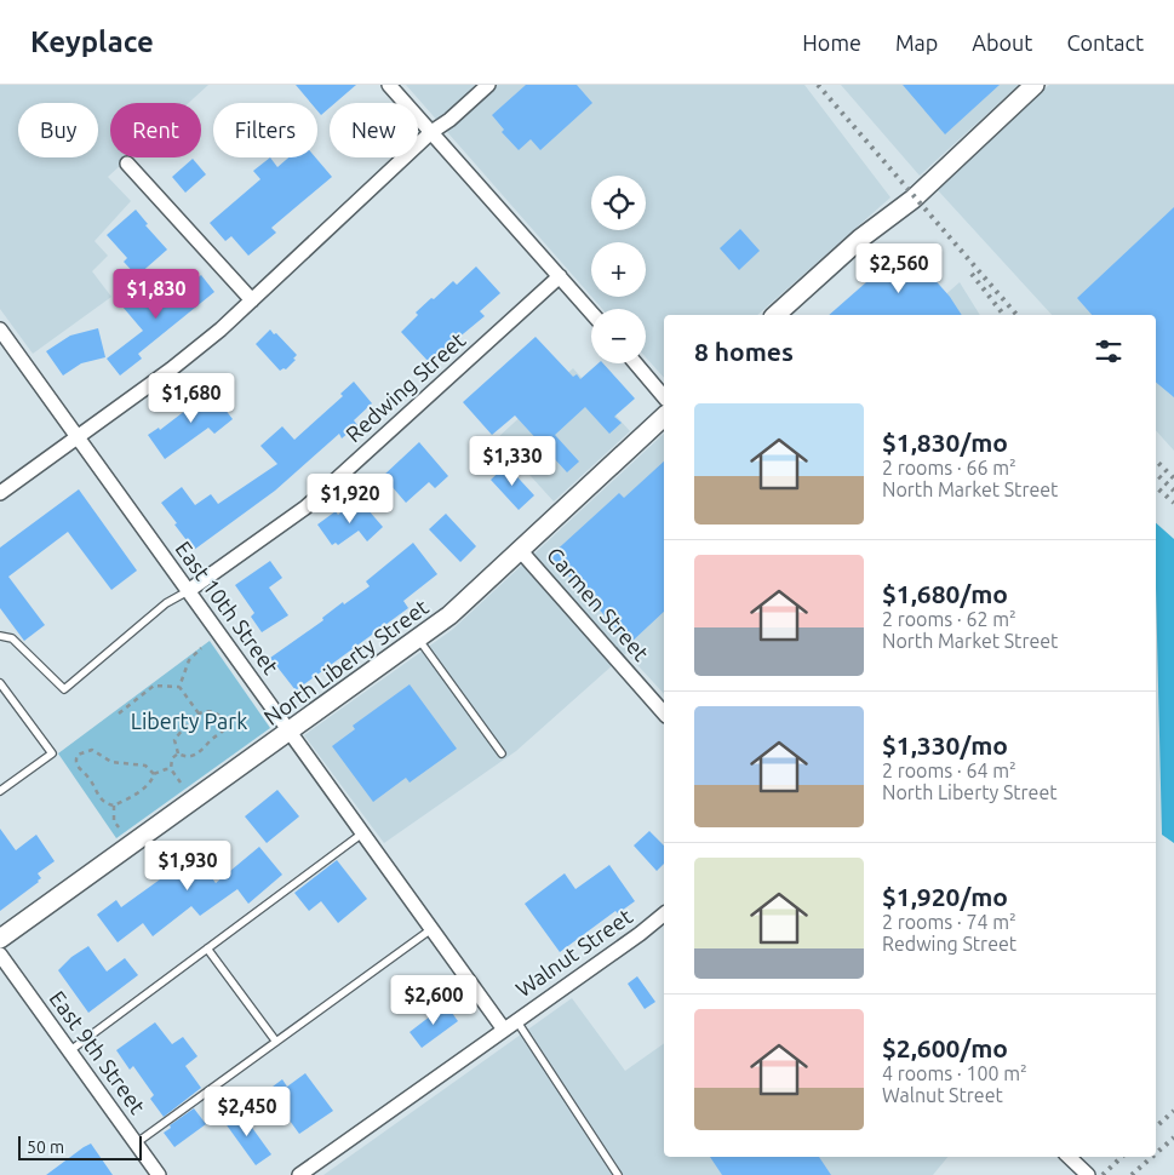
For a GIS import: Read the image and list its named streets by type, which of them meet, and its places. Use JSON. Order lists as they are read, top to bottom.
{
  "streets": {
    "street": [
      "Redwing Street",
      "Carmen Street",
      "East 10th Street",
      "North Liberty Street",
      "Walnut Street",
      "East 9th Street"
    ]
  },
  "crossings": [
    ["Redwing Street", "East 10th Street"],
    ["Carmen Street", "North Liberty Street"],
    ["East 10th Street", "North Liberty Street"],
    ["East 10th Street", "Walnut Street"]
  ],
  "parks": ["Liberty Park"],
  "scale_bar": "50 m",
  "page": {
    "header": "Keyplace",
    "nav": [
      "Home",
      "Map",
      "About",
      "Contact"
    ],
    "chip": [
      "Buy",
      "Rent",
      "Filters",
      "New"
    ],
    "map_buttons": ["+", "−"],
    "price": [
      "$2,560",
      "$1,830",
      "$1,680",
      "$1,330",
      "$1,920",
      "$1,930",
      "$2,600",
      "$2,450"
    ],
    "heading": "8 homes",
    "list": [
      {
        "name": "$1,830/mo",
        "note": "2 rooms · 66 m² · North Market Street"
      },
      {
        "name": "$1,680/mo",
        "note": "2 rooms · 62 m² · North Market Street"
      },
      {
        "name": "$1,330/mo",
        "note": "2 rooms · 64 m² · North Liberty Street"
      },
      {
        "name": "$1,920/mo",
        "note": "2 rooms · 74 m² · Redwing Street"
      },
      {
        "name": "$2,600/mo",
        "note": "4 rooms · 100 m² · Walnut Street"
      }
    ],
    "scale": "50 m"
  }
}
